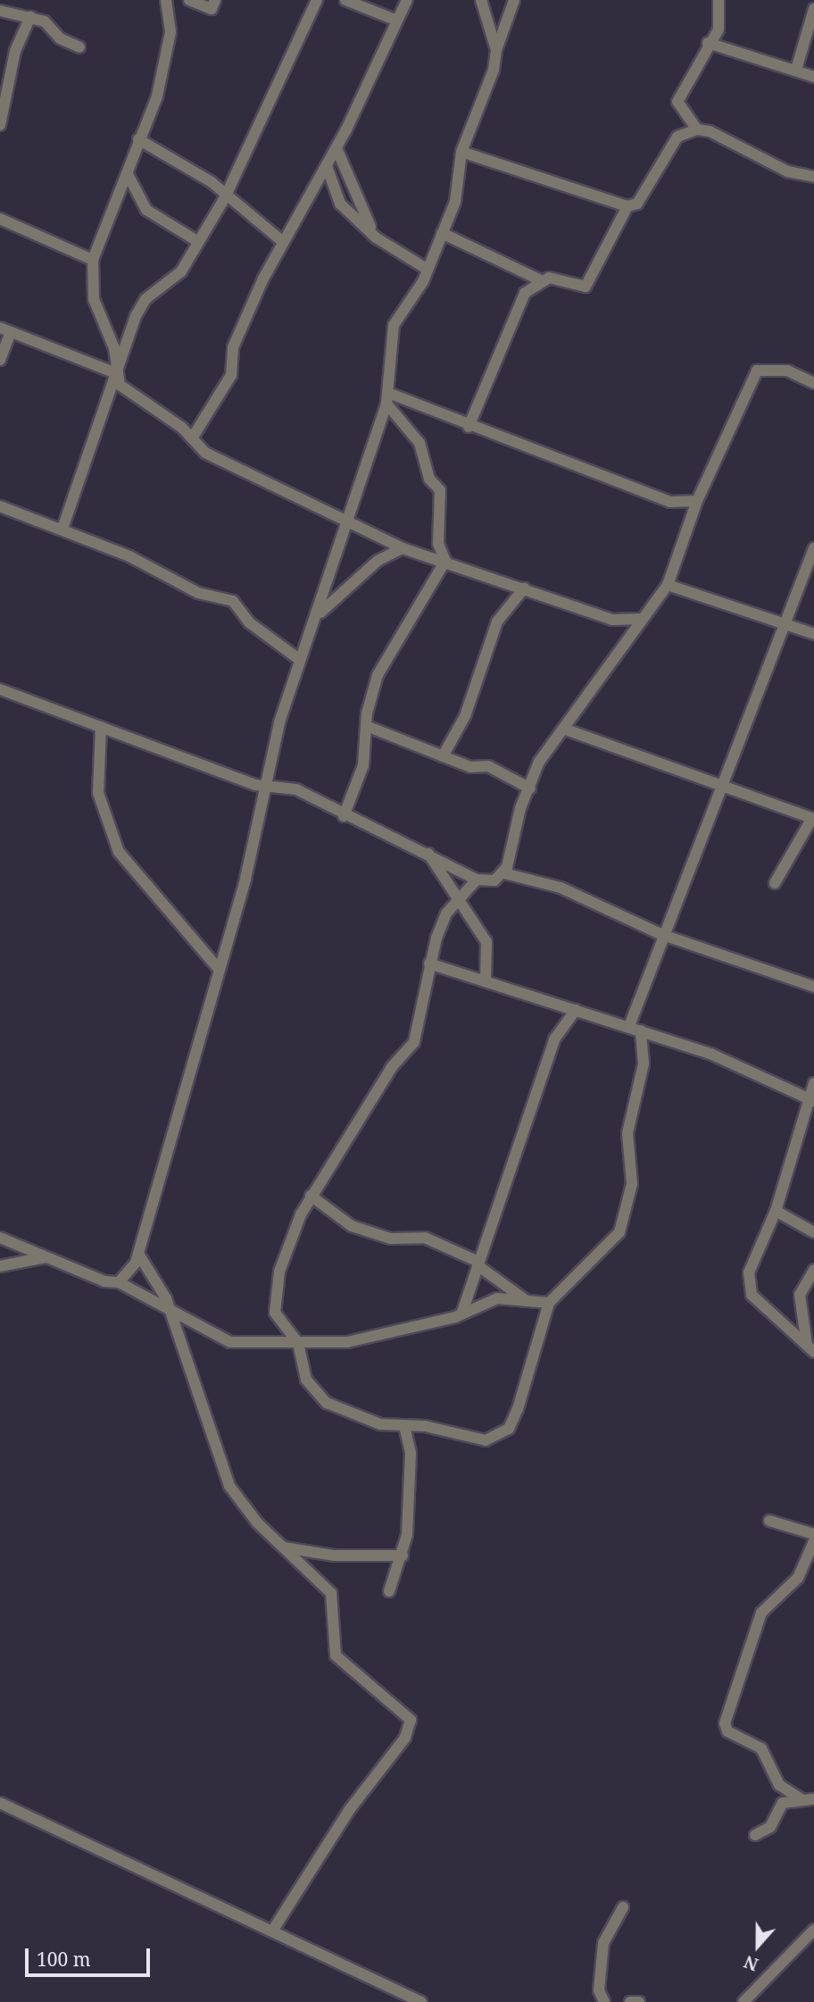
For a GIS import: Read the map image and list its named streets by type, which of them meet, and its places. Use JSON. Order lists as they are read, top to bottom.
{
  "scale_bar": "100 m",
  "north": "bottom"
}
